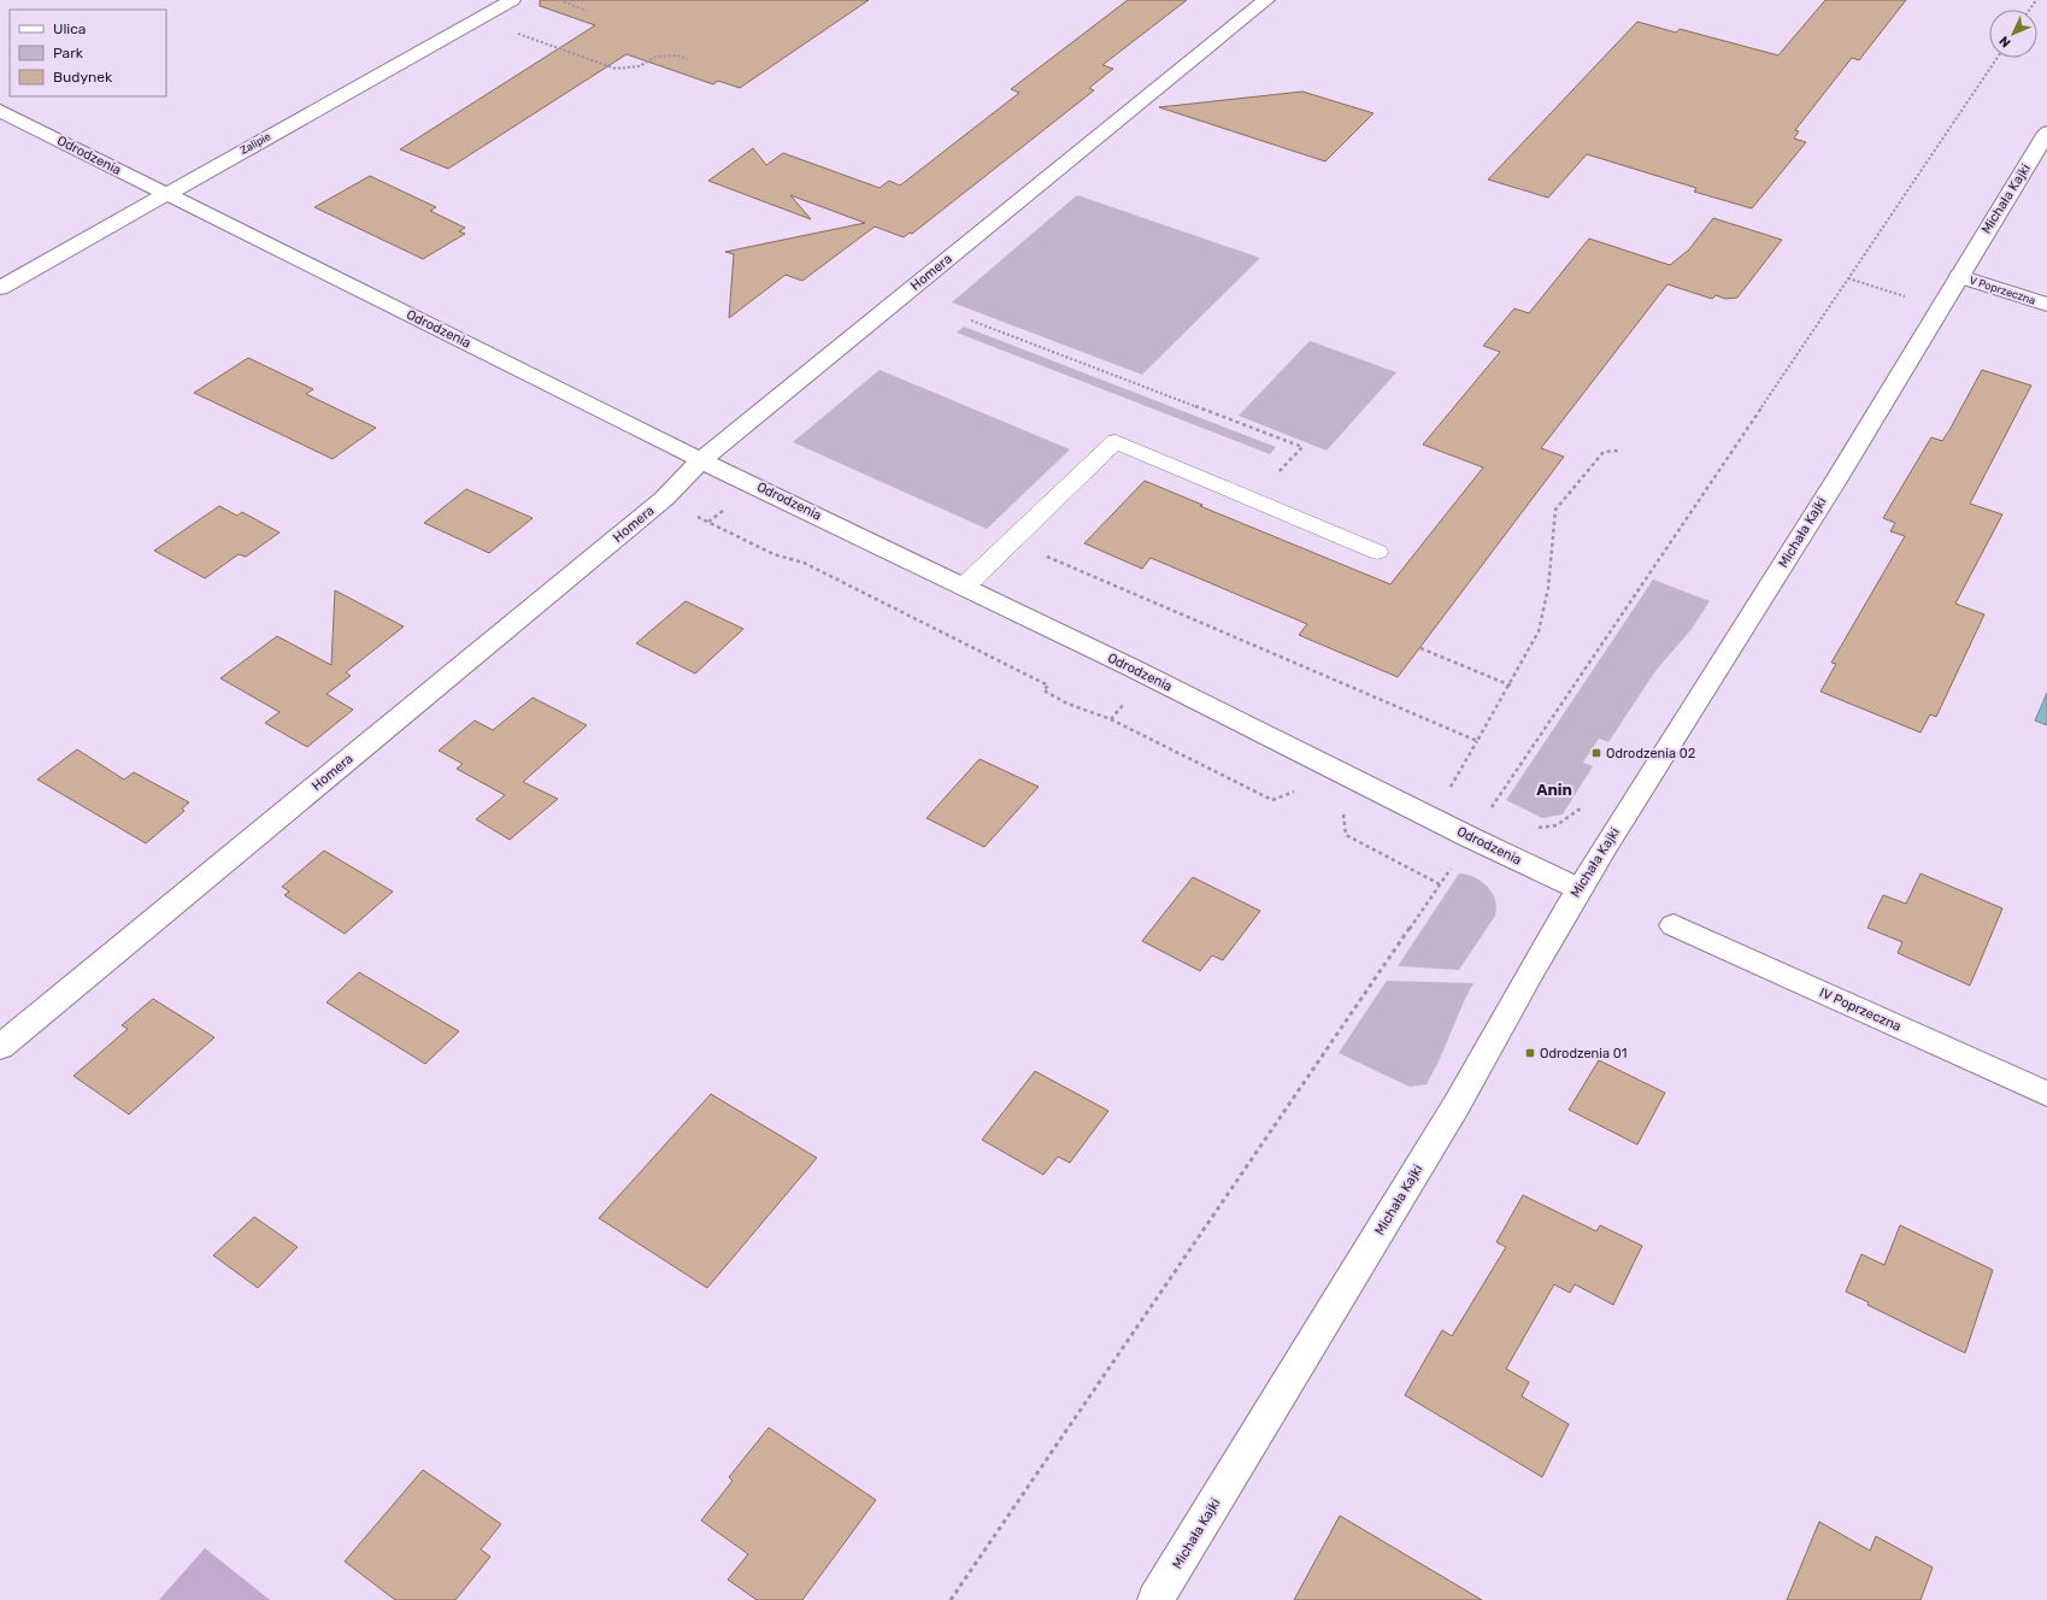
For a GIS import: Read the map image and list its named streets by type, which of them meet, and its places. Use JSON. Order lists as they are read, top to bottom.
{
  "streets": {
    "street": [
      "Zalipie",
      "Odrodzenia",
      "Michała Kajki",
      "Homera",
      "V Poprzeczna",
      "IV Poprzeczna"
    ]
  },
  "crossings": [
    ["Zalipie", "Odrodzenia"],
    ["Odrodzenia", "Michała Kajki"],
    ["Odrodzenia", "Homera"],
    ["Michała Kajki", "V Poprzeczna"]
  ],
  "districts": ["Anin"],
  "places": {
    "transit": ["Odrodzenia 02", "Odrodzenia 01"]
  },
  "legend": ["Ulica", "Park", "Budynek"],
  "north": "bottom left"
}
